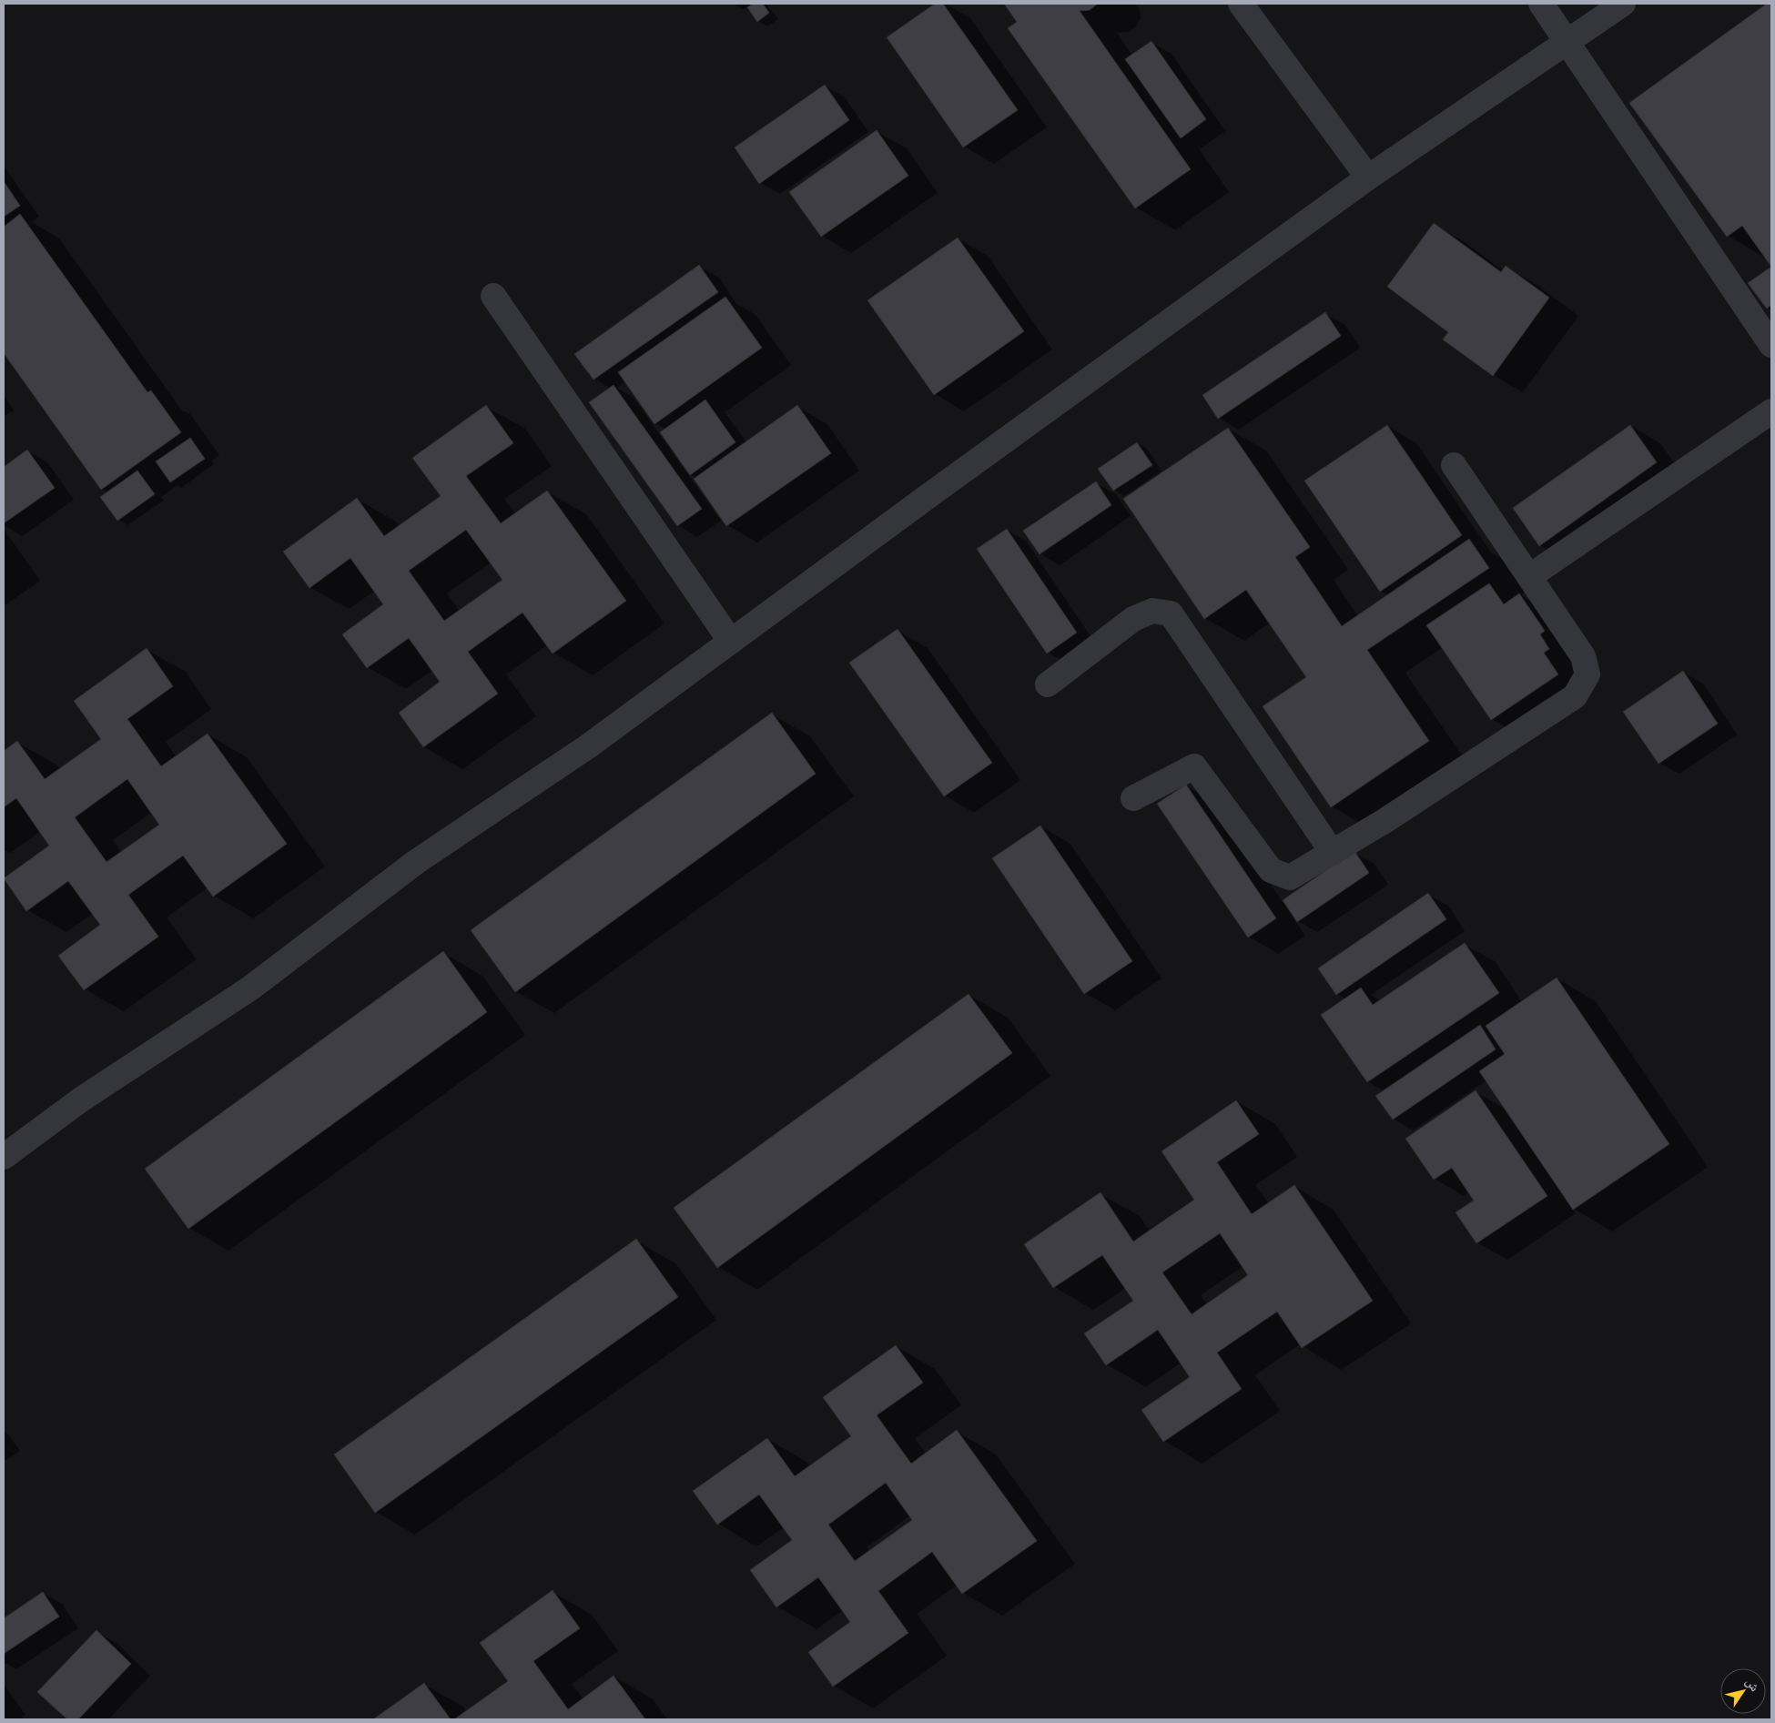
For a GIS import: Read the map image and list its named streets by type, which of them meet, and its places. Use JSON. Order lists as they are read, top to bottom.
{
  "north": "top right"
}
